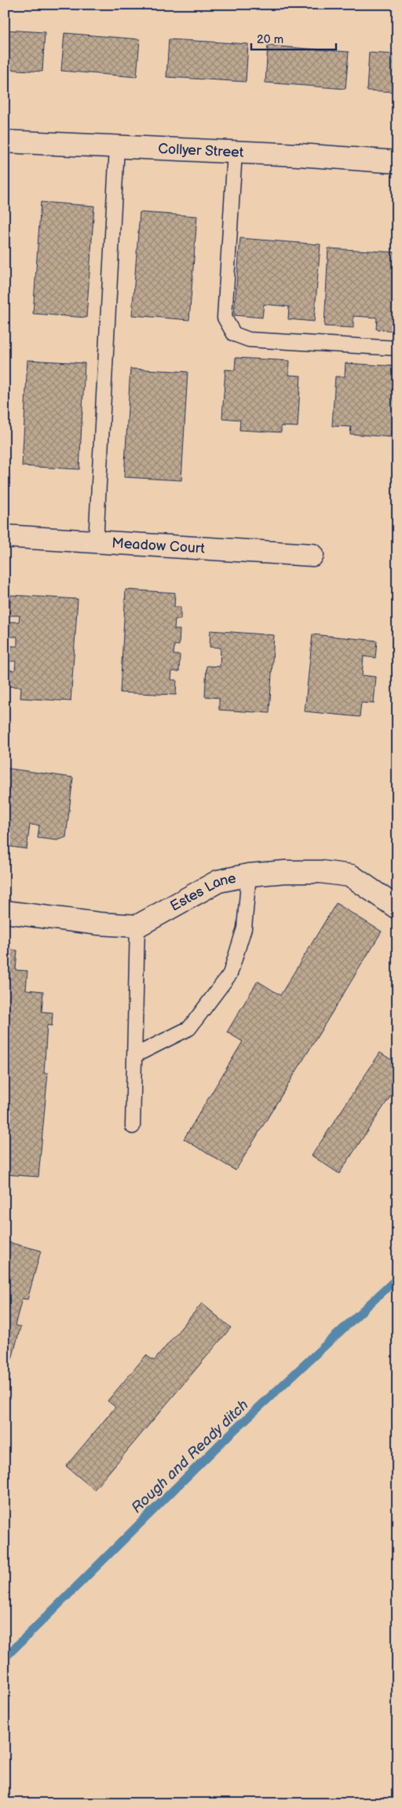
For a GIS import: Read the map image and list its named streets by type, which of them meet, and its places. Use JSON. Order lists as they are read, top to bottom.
{
  "streets": {
    "street": ["Collyer Street", "Meadow Court", "Estes Lane"]
  },
  "water": ["Rough and Ready ditch"],
  "scale_bar": "20 m"
}
